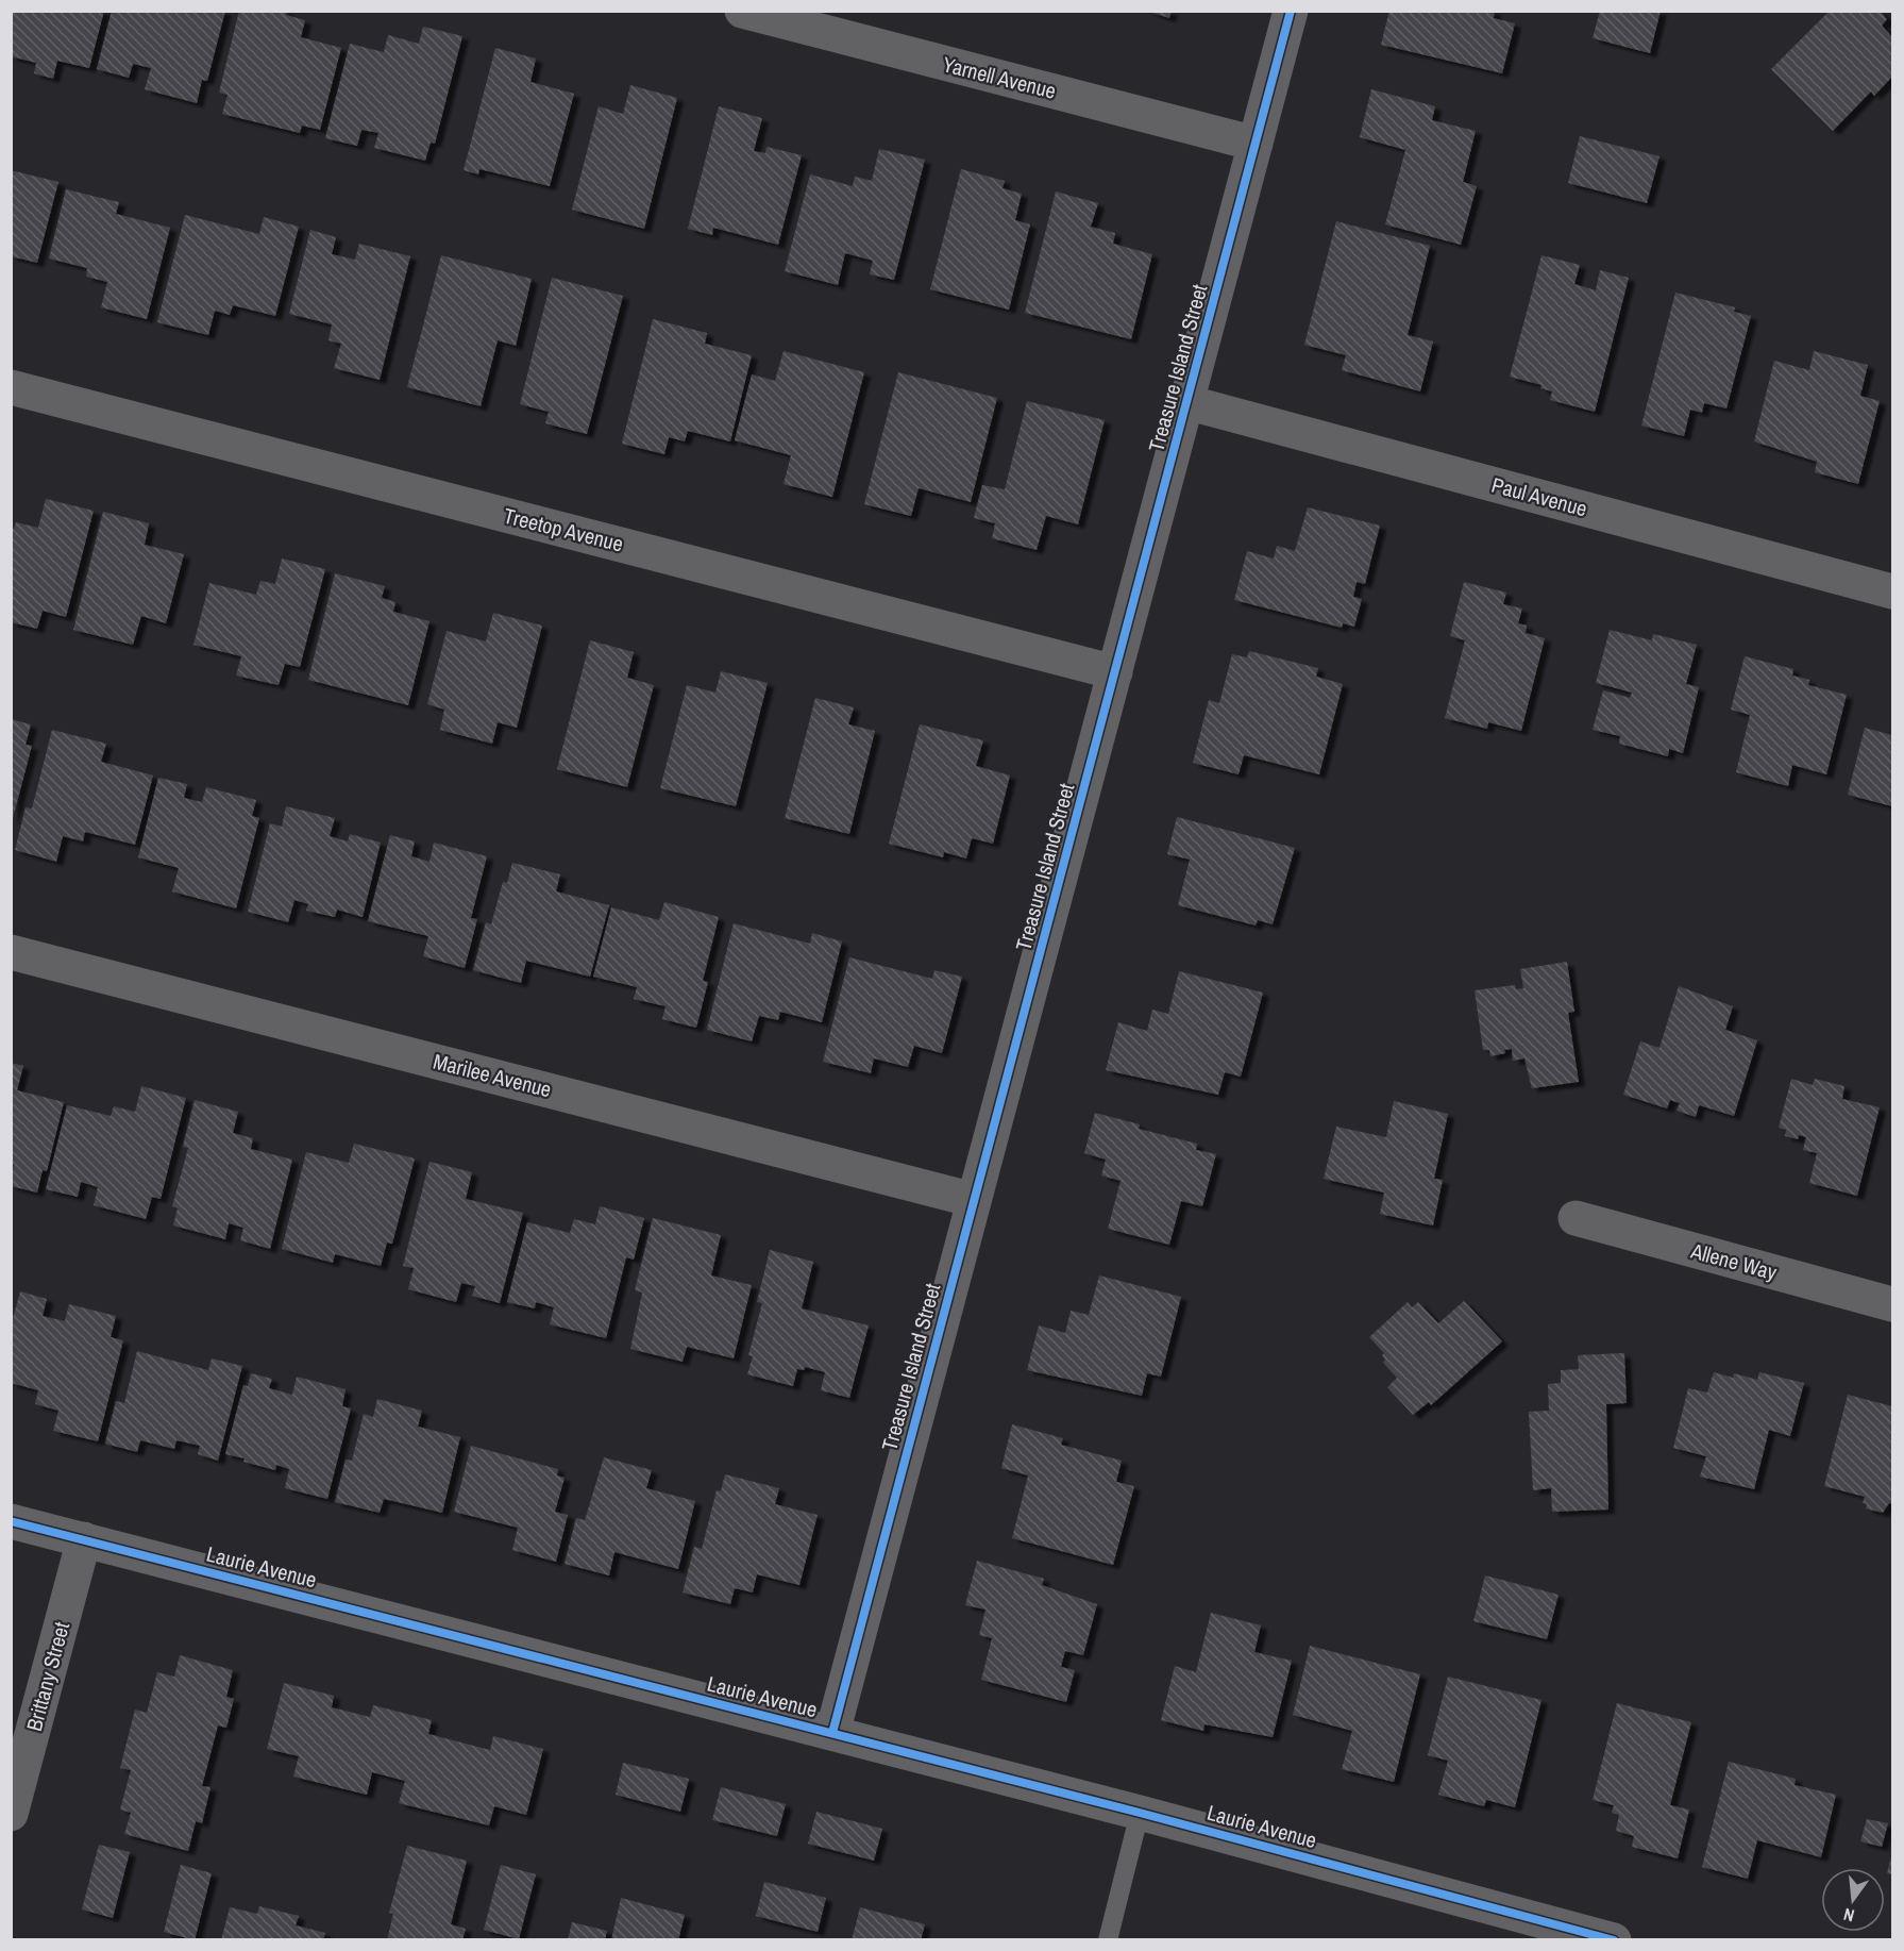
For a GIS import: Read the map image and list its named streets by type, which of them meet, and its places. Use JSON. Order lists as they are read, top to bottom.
{
  "streets": {
    "street": [
      "Yarnell Avenue",
      "Treasure Island Street",
      "Paul Avenue",
      "Treetop Avenue",
      "Marilee Avenue",
      "Allene Way",
      "Laurie Avenue",
      "Brittany Street"
    ]
  },
  "crossings": [
    ["Yarnell Avenue", "Treasure Island Street"],
    ["Treasure Island Street", "Paul Avenue"],
    ["Treasure Island Street", "Treetop Avenue"],
    ["Treasure Island Street", "Marilee Avenue"],
    ["Treasure Island Street", "Laurie Avenue"],
    ["Laurie Avenue", "Brittany Street"]
  ],
  "north": "bottom"
}
